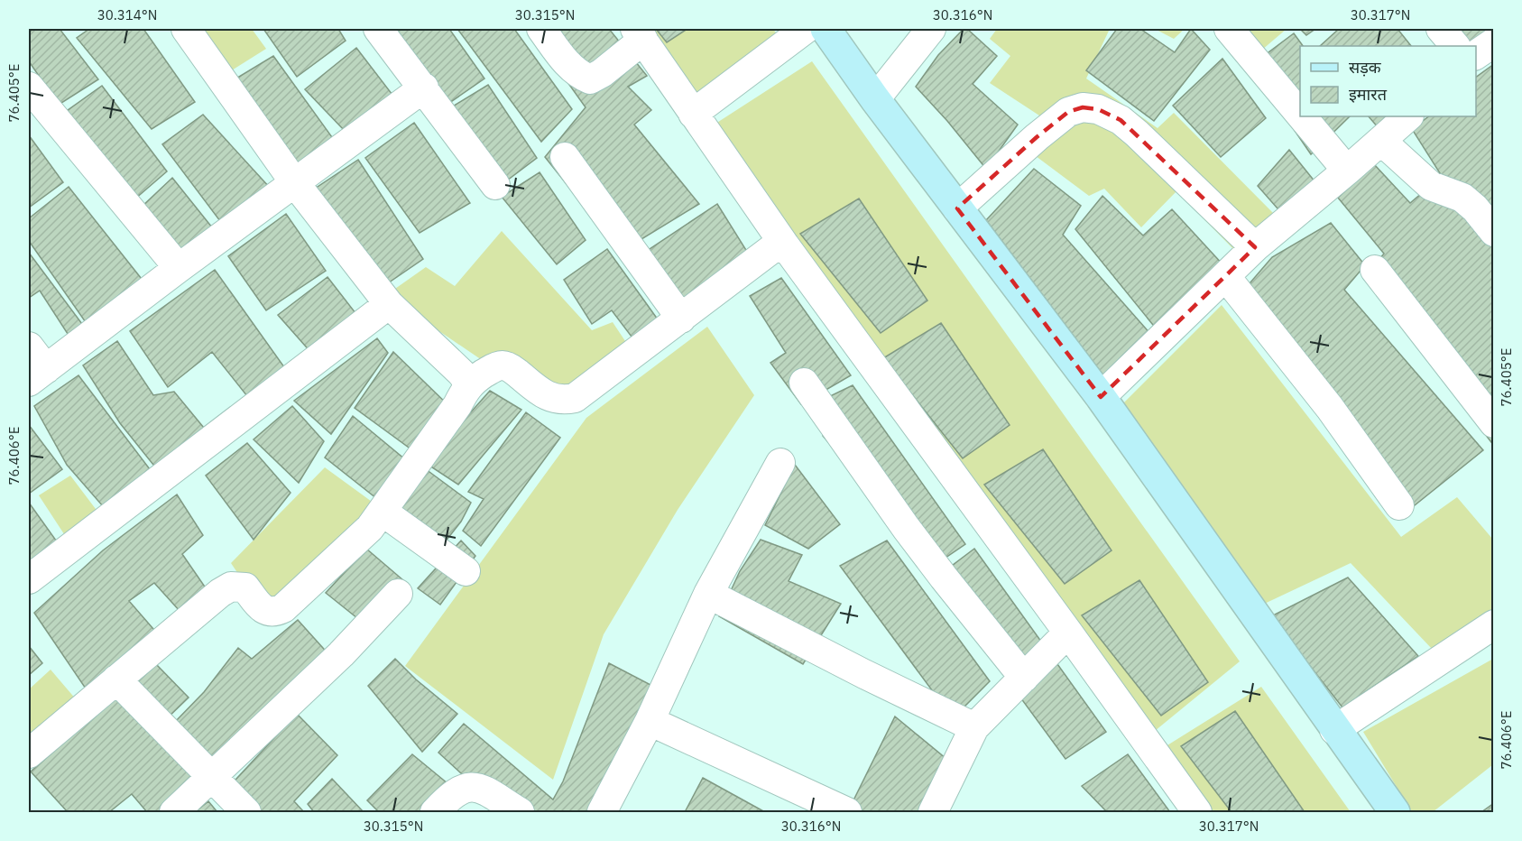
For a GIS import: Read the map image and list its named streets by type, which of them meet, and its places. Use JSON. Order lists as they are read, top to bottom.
{
  "legend": ["सड़क", "इमारत"],
  "coordinates": [
    "30.314°N",
    "30.315°N",
    "30.316°N",
    "30.317°N",
    "76.405°E",
    "76.406°E"
  ]
}
